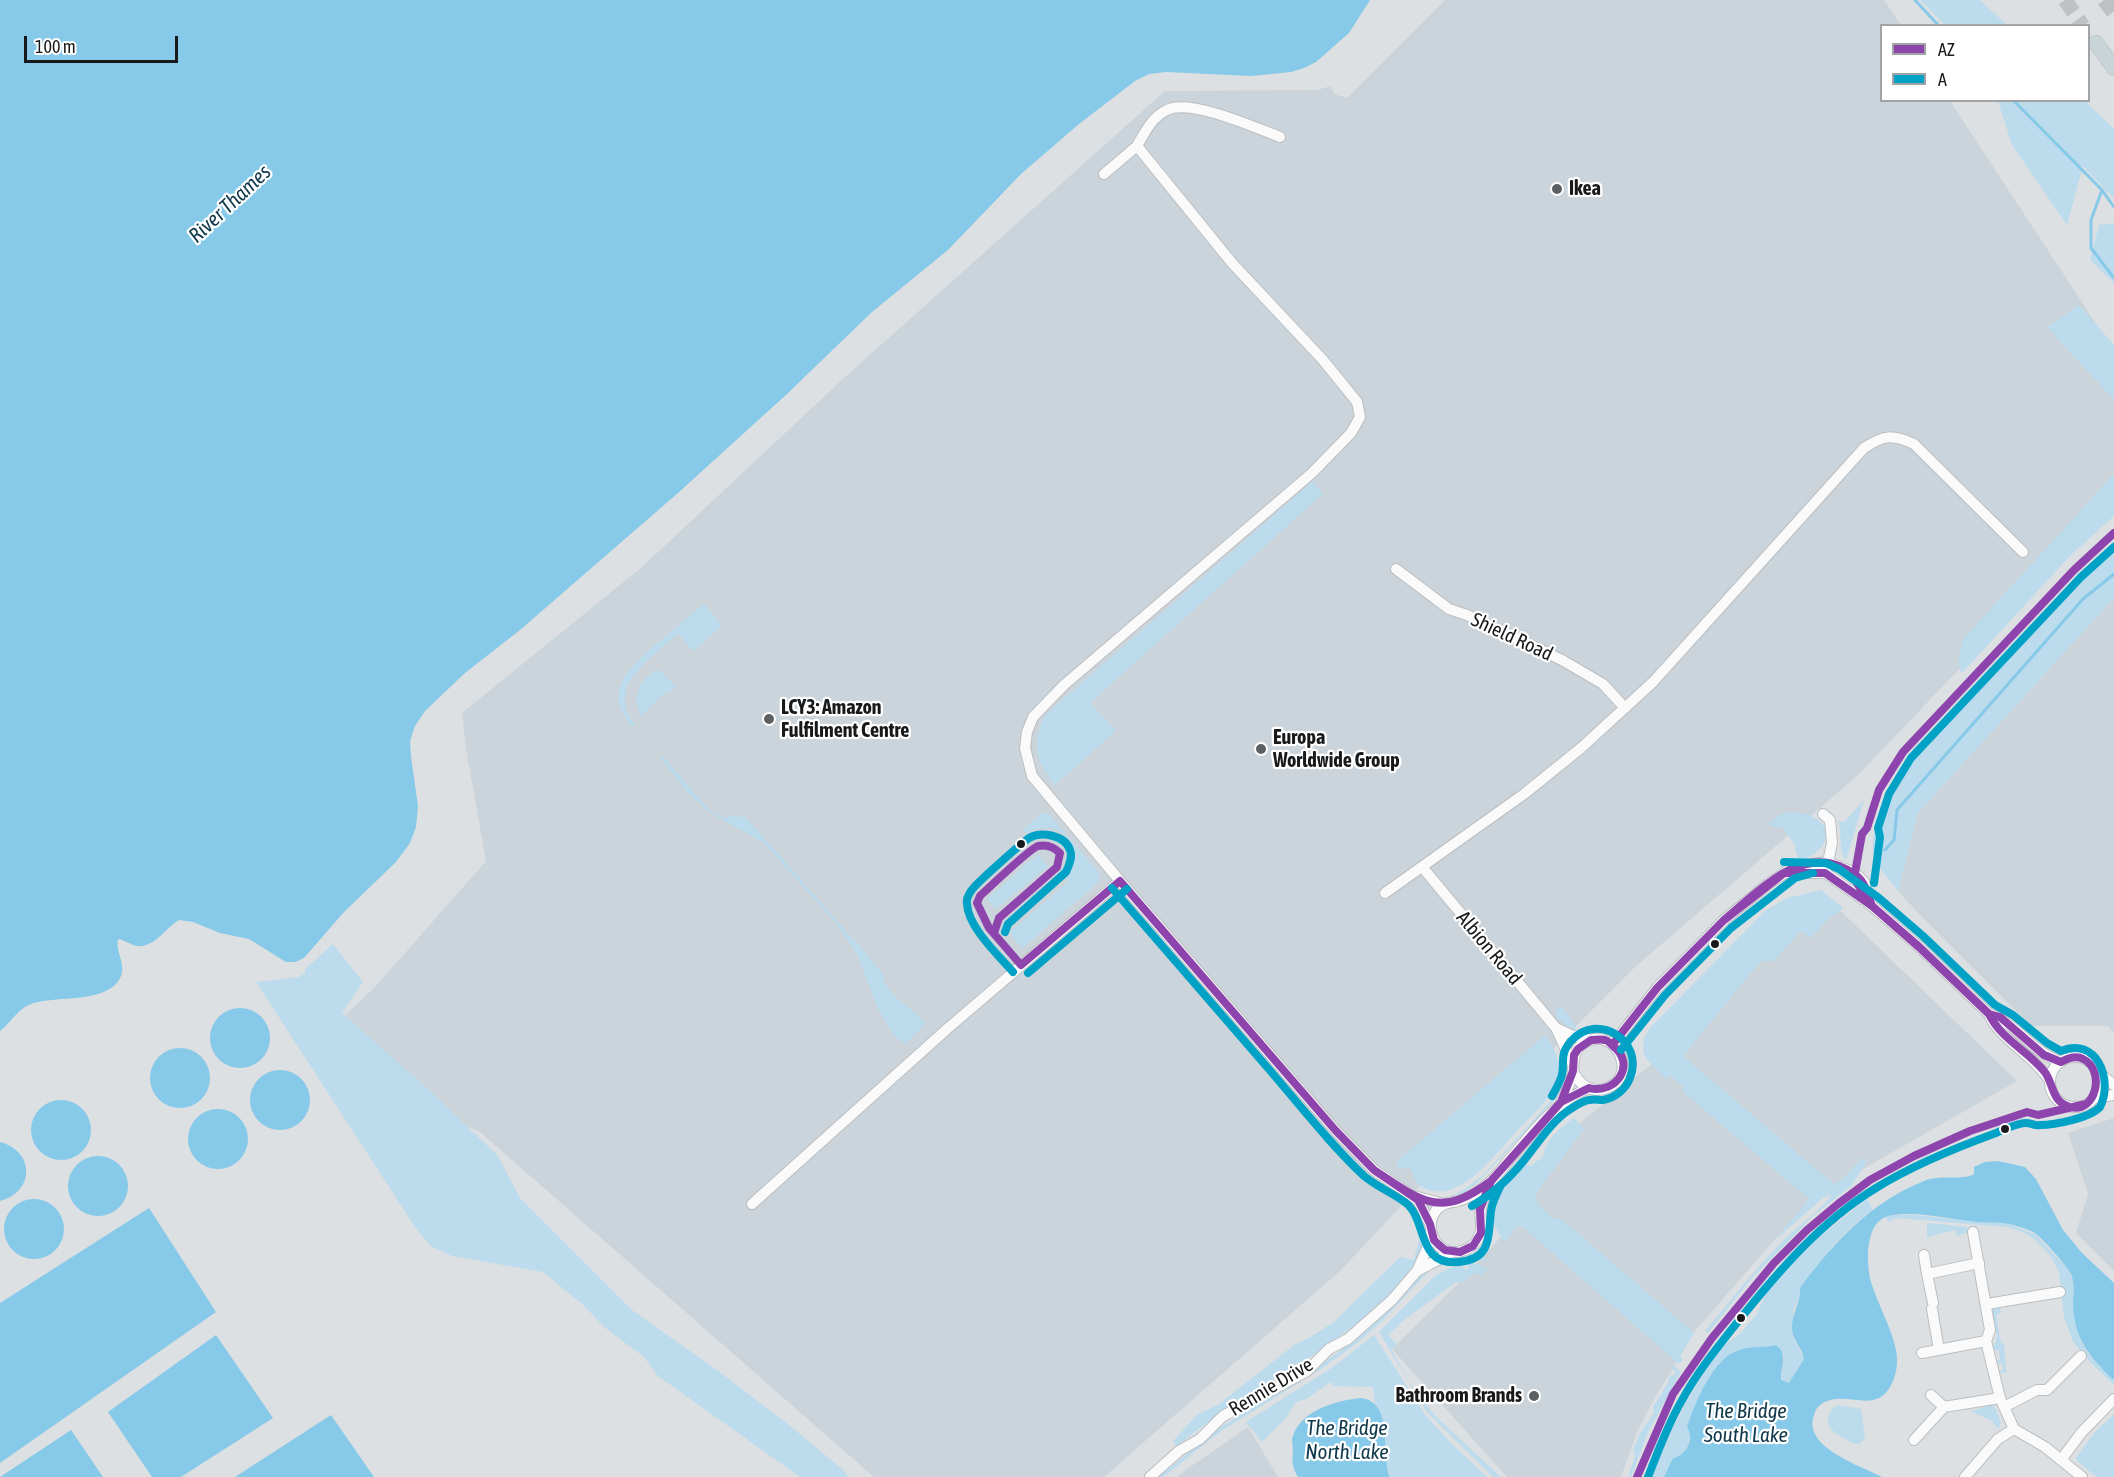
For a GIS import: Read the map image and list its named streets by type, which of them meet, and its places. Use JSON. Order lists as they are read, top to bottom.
{
  "streets": {
    "street": ["Shield Road", "Albion Road", "Rennie Drive"]
  },
  "crossings": [
    ["Albion Road", "Rennie Drive"]
  ],
  "water": ["River Thames", "The Bridge South Lake", "The Bridge North Lake"],
  "places": [
    "Ikea",
    "LCY3: Amazon Fulfilment Centre",
    "Europa Worldwide Group",
    "Bathroom Brands"
  ],
  "lines": ["transit line AZ", "transit line A"],
  "legend": ["AZ", "A"],
  "scale_bar": "100 m"
}
